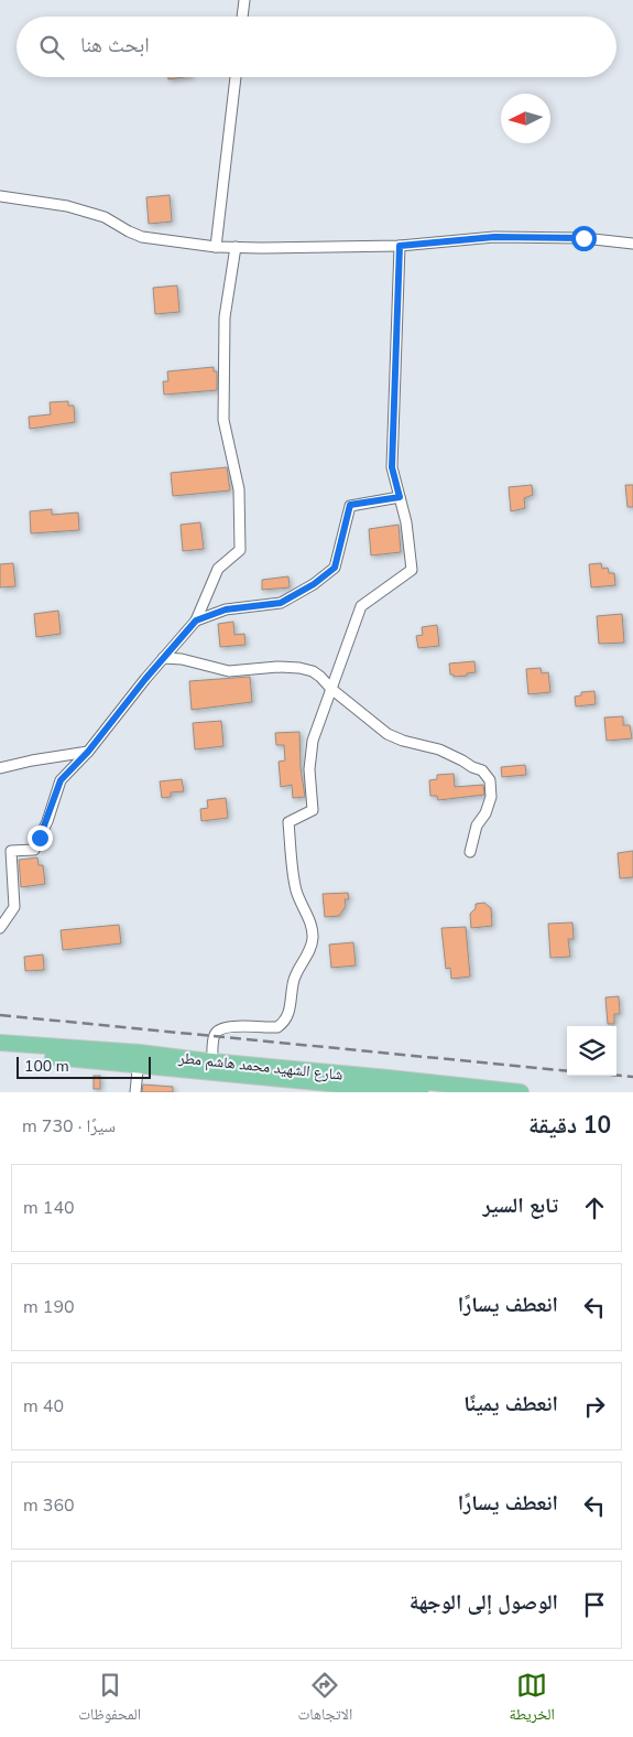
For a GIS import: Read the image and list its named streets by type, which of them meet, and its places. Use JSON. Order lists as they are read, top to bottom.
{
  "streets": {
    "main road": ["شارع الشهيد محمد هاشم مطر"]
  },
  "scale_bar": "100 m",
  "north": "left",
  "page": {
    "search": "ابحث هنا",
    "scale": "100 m",
    "heading": ["10 دقيقة", "سيرًا · 730 m"],
    "list": [
      ["تابع السير", "140 m"],
      ["انعطف يسارًا", "190 m"],
      ["انعطف يمينًا", "40 m"],
      ["انعطف يسارًا", "360 m"],
      "الوصول إلى الوجهة"
    ],
    "nav": ["الخريطة", "الاتجاهات", "المحفوظات"]
  }
}
